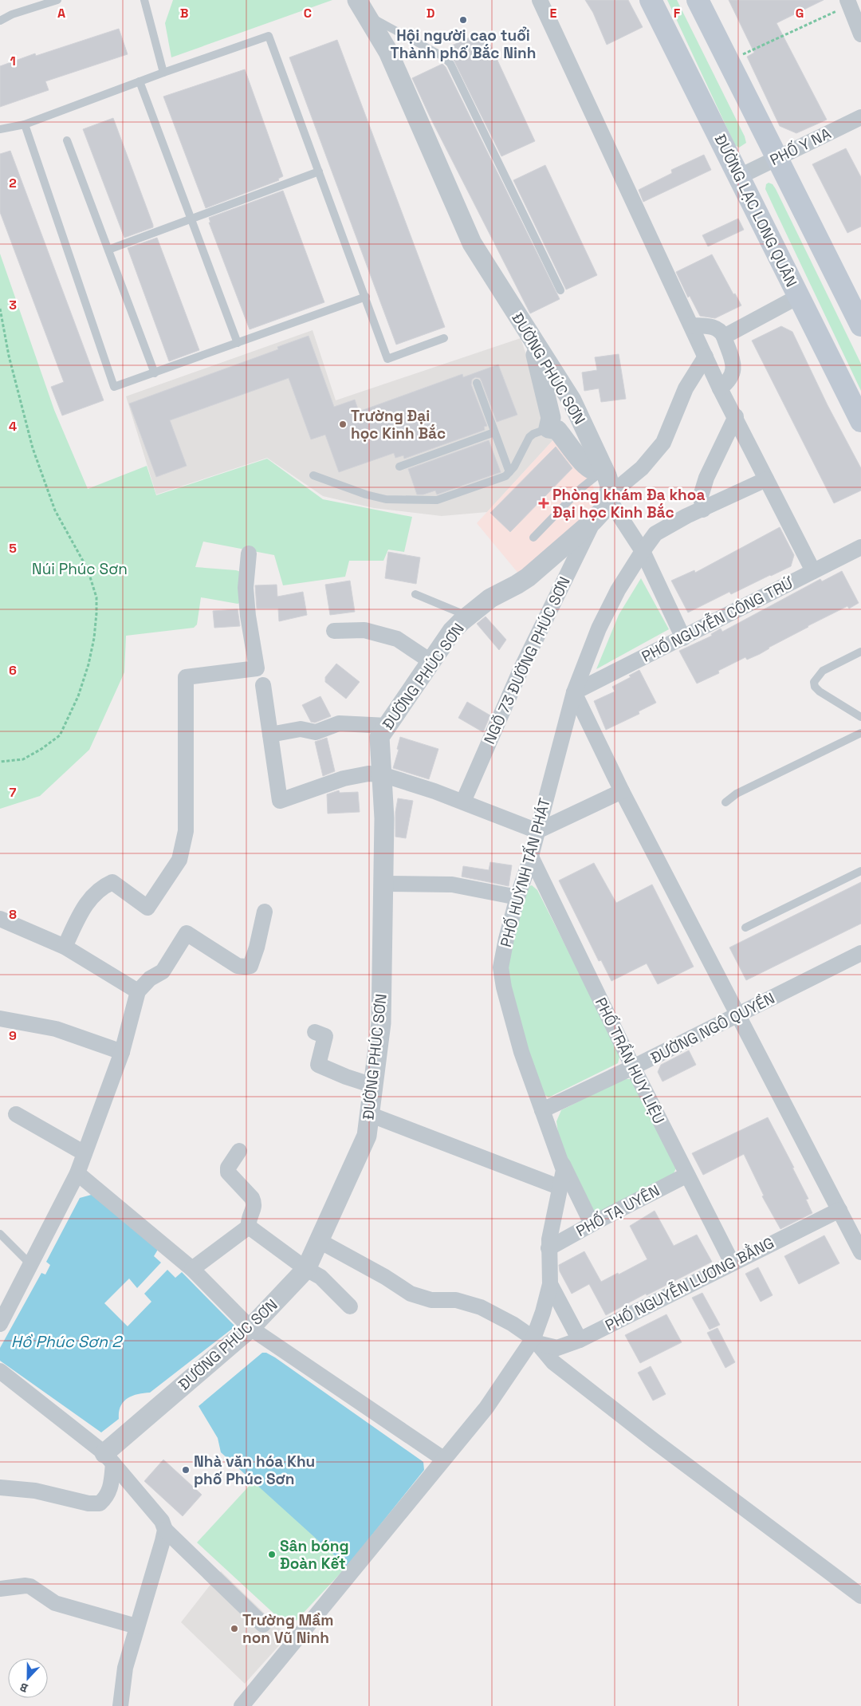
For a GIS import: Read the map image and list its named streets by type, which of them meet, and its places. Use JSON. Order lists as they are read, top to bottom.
{
  "streets": {
    "main road": ["ĐƯỜNG LẠC LONG QUÂN"],
    "street": [
      "PHỐ Y NA",
      "ĐƯỜNG PHÚC SƠN",
      "PHỐ NGUYỄN CÔNG TRỨ",
      "NGÕ 73 ĐƯỜNG PHÚC SƠN",
      "PHỐ HUỲNH TẤN PHÁT",
      "ĐƯỜNG NGÔ QUYỀN",
      "PHỐ TRẦN HUY LIỆU",
      "PHỐ TẠ UYÊN",
      "PHỐ NGUYỄN LƯƠNG BẰNG"
    ]
  },
  "crossings": [
    ["PHỐ Y NA", "ĐƯỜNG LẠC LONG QUÂN"],
    ["ĐƯỜNG PHÚC SƠN", "NGÕ 73 ĐƯỜNG PHÚC SƠN"],
    ["PHỐ NGUYỄN CÔNG TRỨ", "PHỐ HUỲNH TẤN PHÁT"],
    ["PHỐ HUỲNH TẤN PHÁT", "ĐƯỜNG NGÔ QUYỀN"],
    ["PHỐ HUỲNH TẤN PHÁT", "PHỐ TRẦN HUY LIỆU"],
    ["PHỐ HUỲNH TẤN PHÁT", "PHỐ TẠ UYÊN"],
    ["PHỐ HUỲNH TẤN PHÁT", "PHỐ NGUYỄN LƯƠNG BẰNG"],
    ["ĐƯỜNG NGÔ QUYỀN", "PHỐ TRẦN HUY LIỆU"],
    ["PHỐ TRẦN HUY LIỆU", "PHỐ TẠ UYÊN"],
    ["PHỐ TRẦN HUY LIỆU", "PHỐ NGUYỄN LƯƠNG BẰNG"]
  ],
  "water": ["Hồ Phúc Sơn 2"],
  "parks": ["Núi Phúc Sơn"],
  "places": {
    "other": [
      "Hội người cao tuổi Thành phố Bắc Ninh",
      "Trường Đại học Kinh Bắc",
      "Nhà văn hóa Khu phố Phúc Sơn",
      "Sân bóng Đoàn Kết",
      "Trường Mầm non Vũ Ninh"
    ],
    "health": ["Phòng khám Đa khoa Đại học Kinh Bắc"]
  },
  "north": "bottom",
  "grid": {
    "columns": [
      "A",
      "B",
      "C",
      "D",
      "E",
      "F",
      "G"
    ],
    "rows": [
      "1",
      "2",
      "3",
      "4",
      "5",
      "6",
      "7",
      "8",
      "9"
    ]
  }
}
